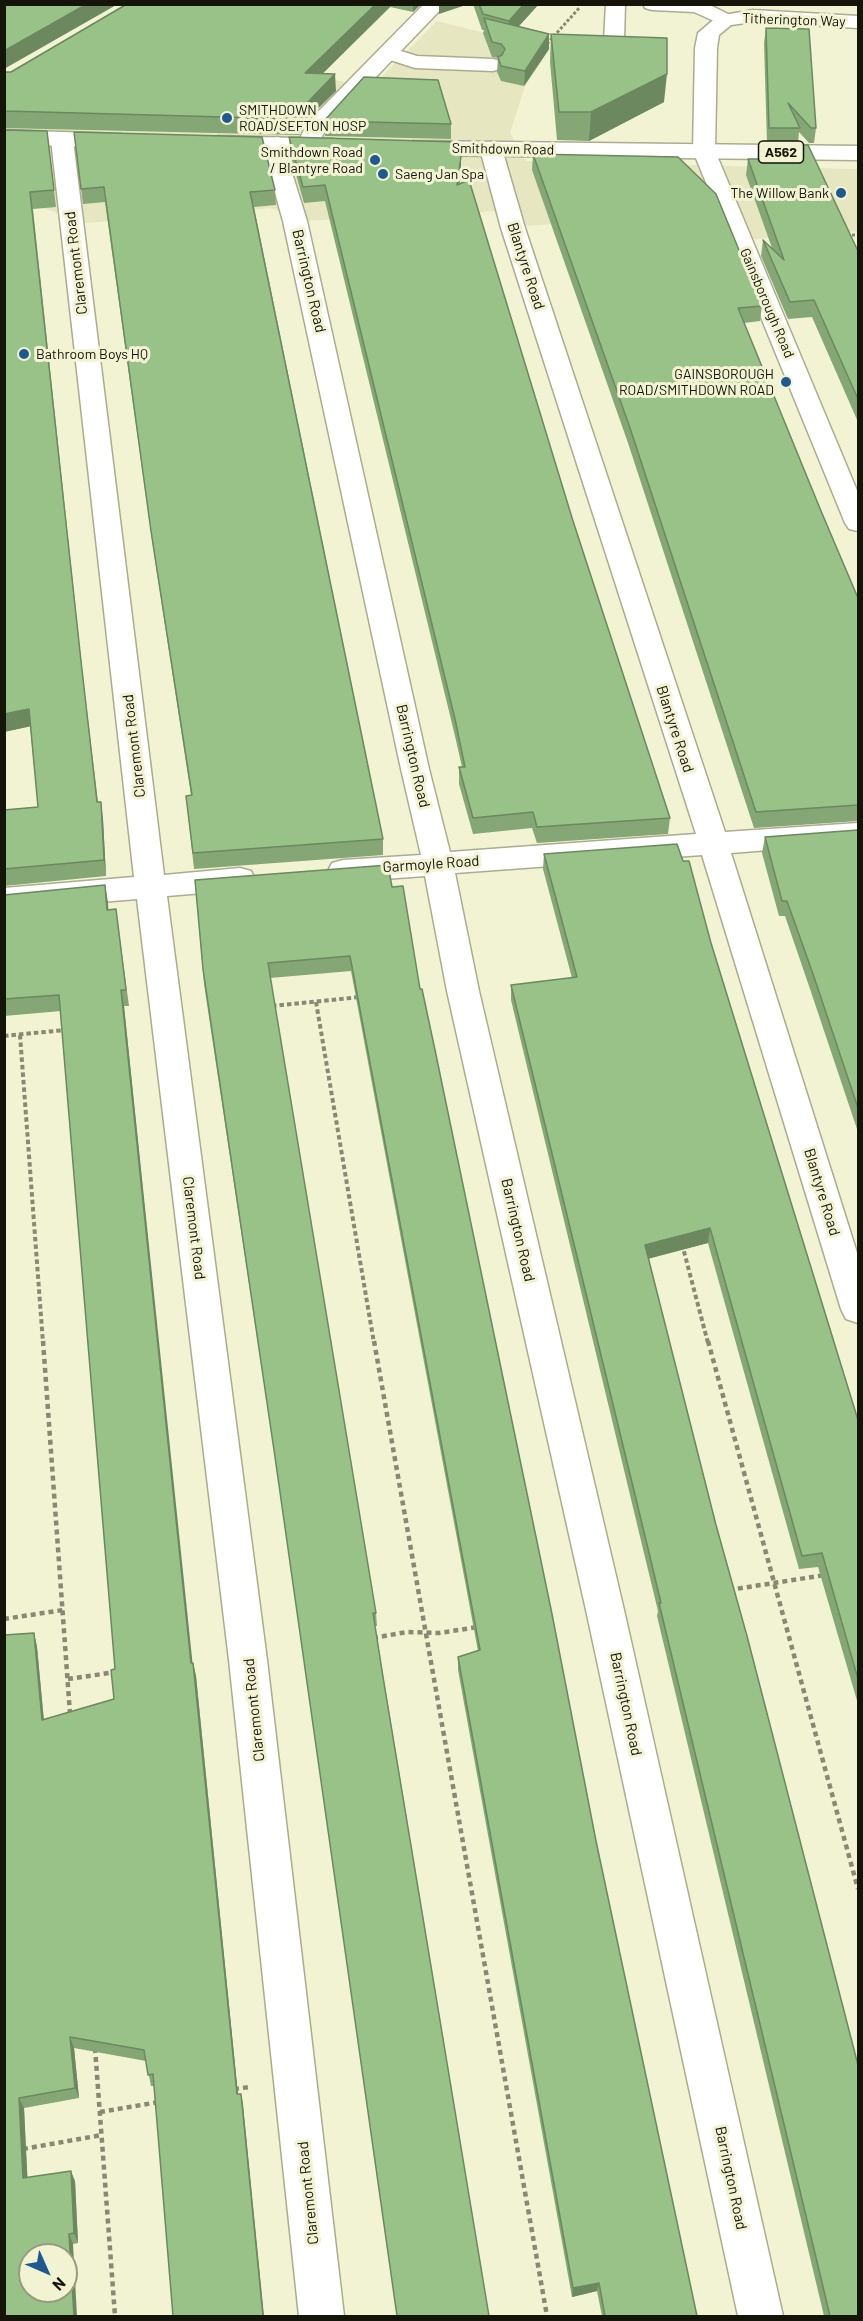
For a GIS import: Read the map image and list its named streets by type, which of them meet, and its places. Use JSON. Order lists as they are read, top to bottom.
{
  "streets": {
    "main road": [
      "Titherington Way",
      "Smithdown Road",
      "A562",
      "Claremont Road",
      "Blantyre Road",
      "Barrington Road",
      "Gainsborough Road",
      "Garmoyle Road"
    ]
  },
  "crossings": [
    ["Titherington Way", "Smithdown Road"],
    ["Titherington Way", "Gainsborough Road"],
    ["Smithdown Road", "Blantyre Road"],
    ["Smithdown Road", "Gainsborough Road"],
    ["Blantyre Road", "Garmoyle Road"],
    ["Barrington Road", "Garmoyle Road"]
  ],
  "places": [
    "SMITHDOWN ROAD/SEFTON HOSP",
    "Smithdown Road / Blantyre Road",
    "Saeng Jan Spa",
    "The Willow Bank",
    "Bathroom Boys HQ",
    "GAINSBOROUGH ROAD/SMITHDOWN ROAD"
  ],
  "north": "bottom right"
}
